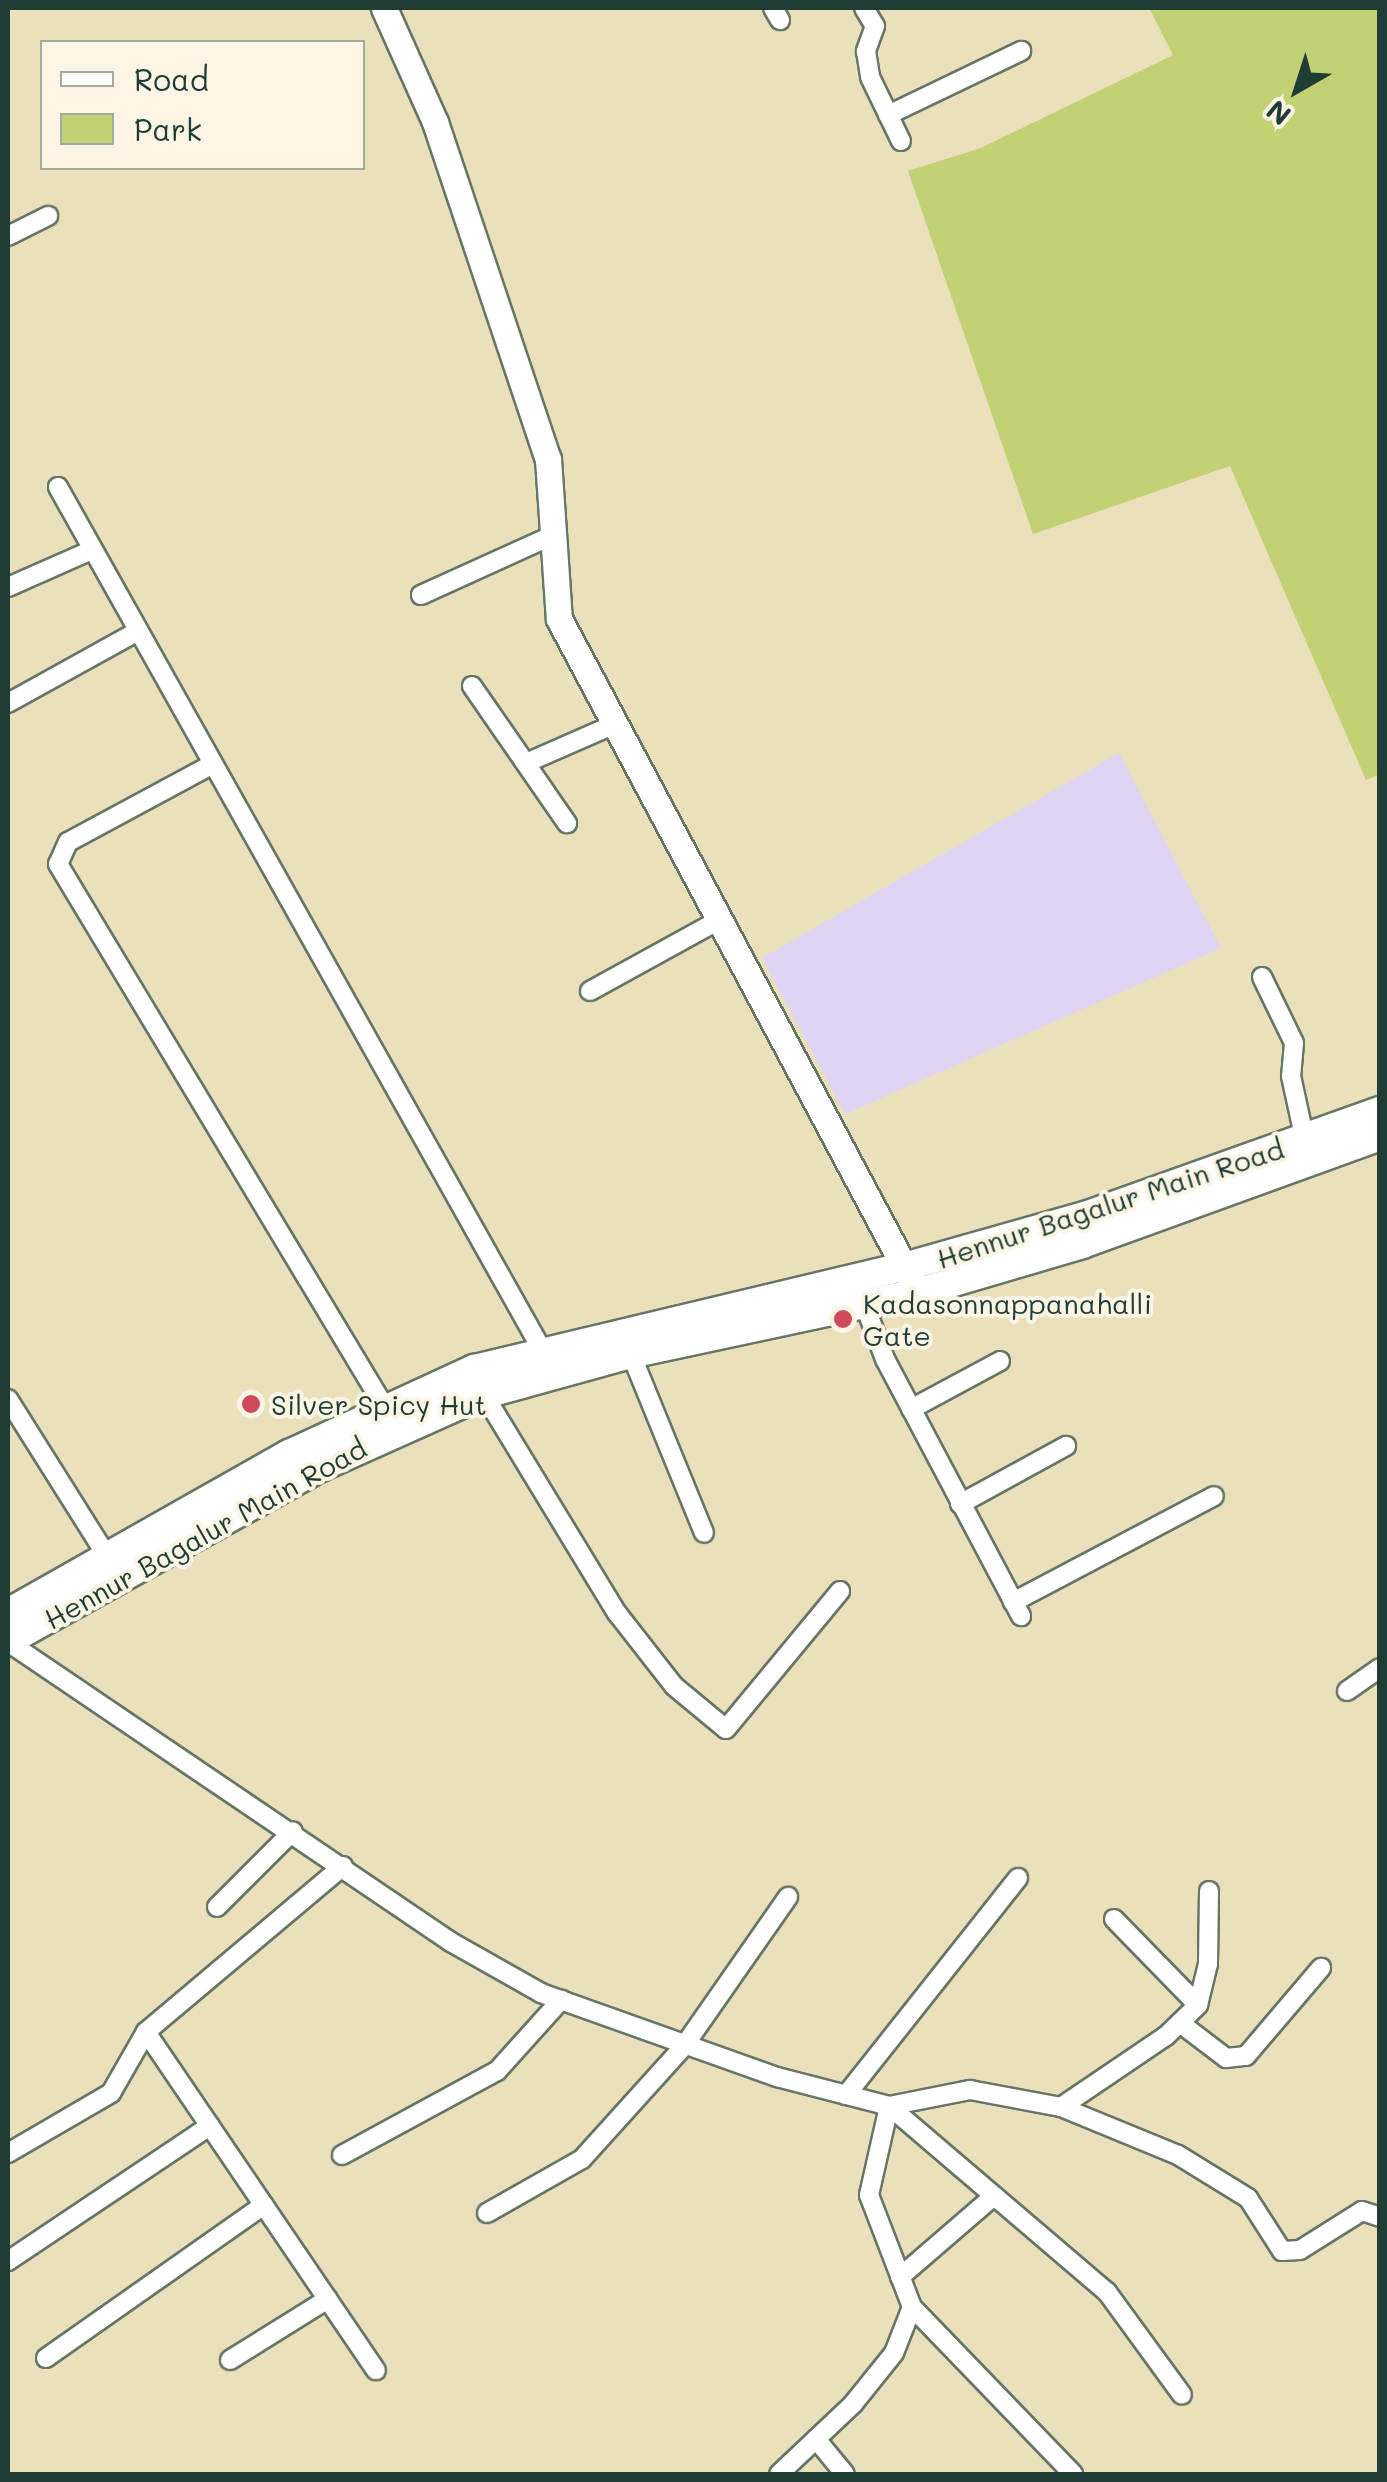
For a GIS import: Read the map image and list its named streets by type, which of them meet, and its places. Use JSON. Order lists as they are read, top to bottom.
{
  "streets": {
    "main road": ["Hennur Bagalur Main Road"]
  },
  "places": ["Kadasonnappanahalli Gate", "Silver Spicy Hut"],
  "legend": ["Road", "Park"],
  "north": "bottom left"
}
